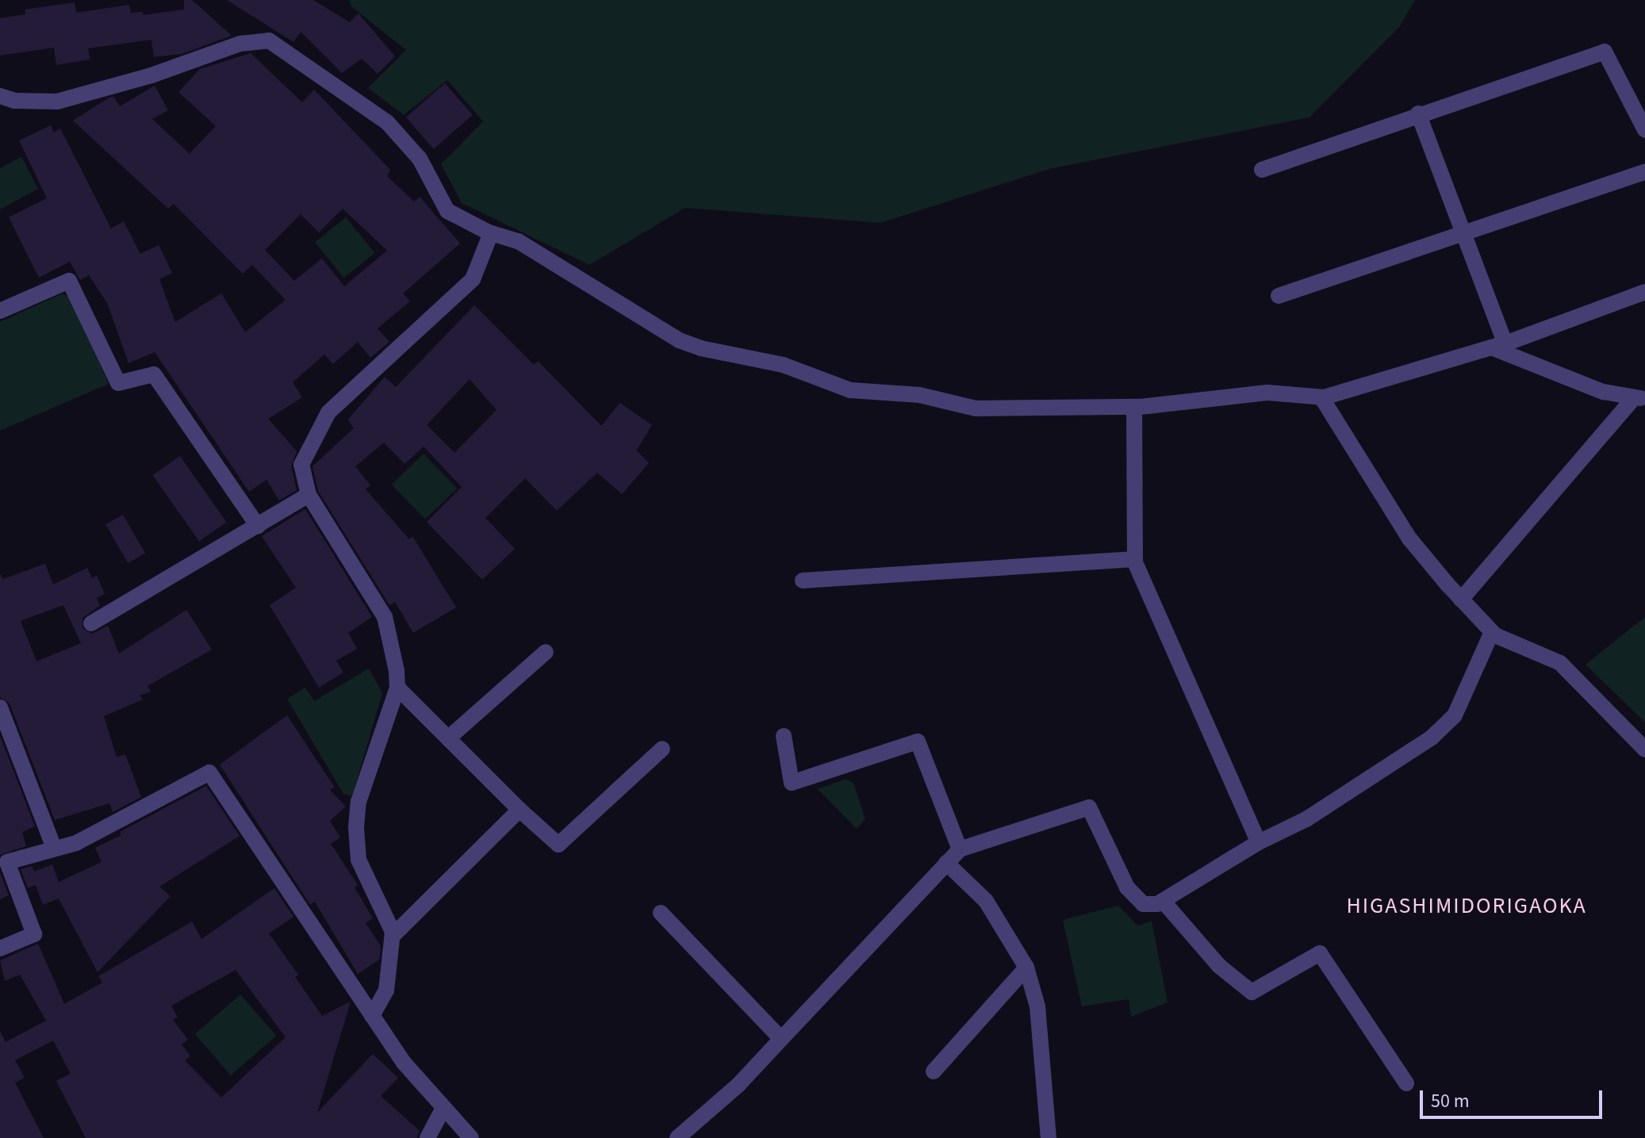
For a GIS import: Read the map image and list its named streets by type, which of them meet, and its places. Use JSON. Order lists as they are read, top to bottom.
{
  "districts": ["HIGASHIMIDORIGAOKA"],
  "scale_bar": "50 m"
}
